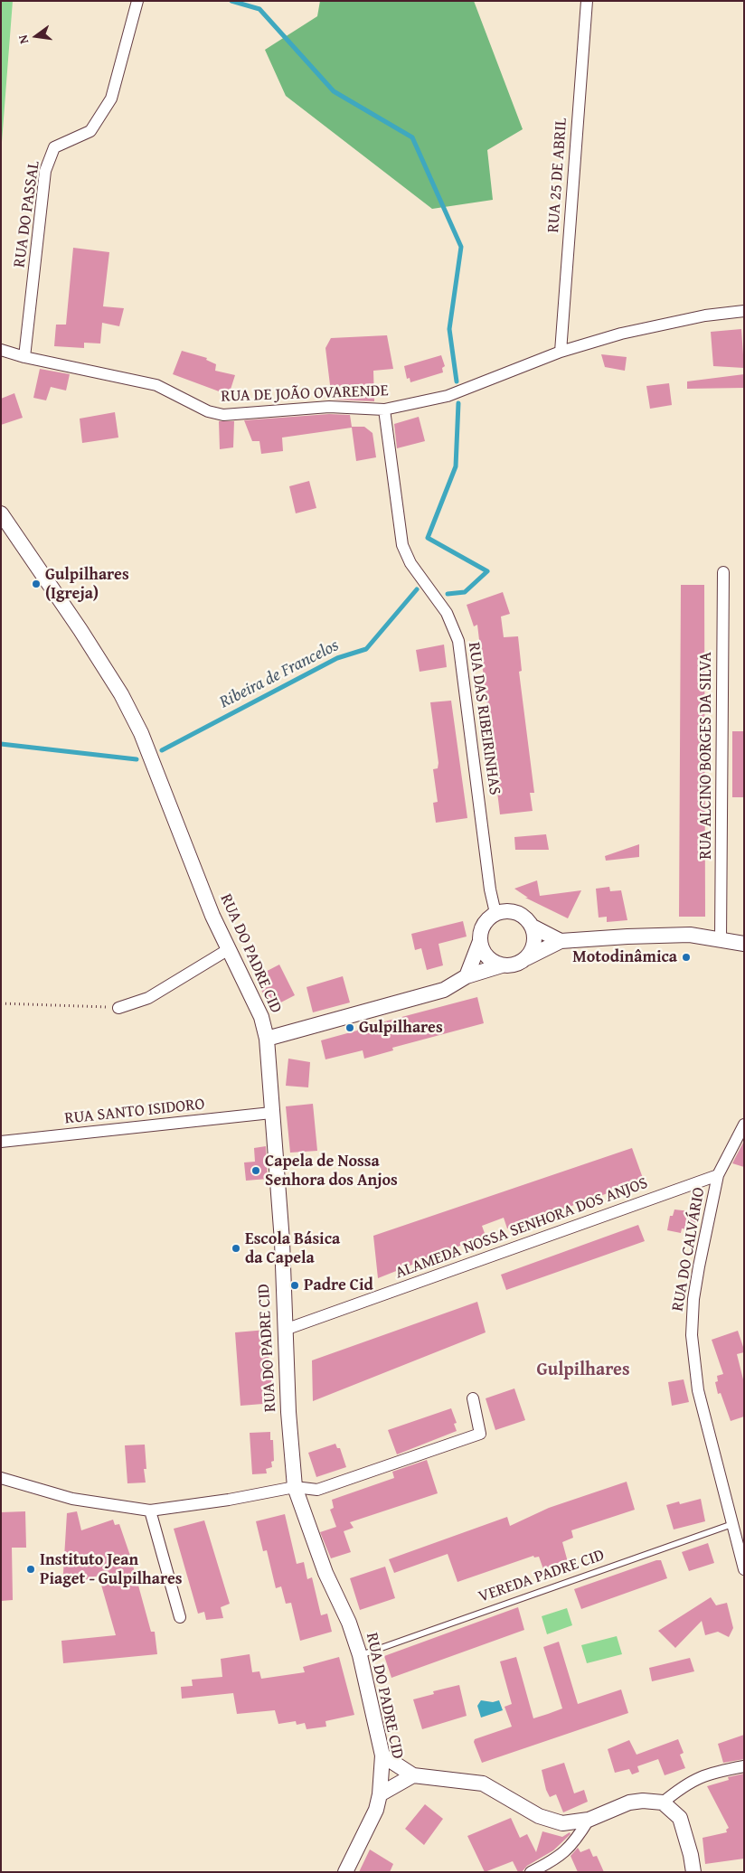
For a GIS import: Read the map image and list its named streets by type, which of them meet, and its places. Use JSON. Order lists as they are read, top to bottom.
{
  "streets": {
    "street": [
      "RUA 25 DE ABRIL",
      "RUA DO PASSAL",
      "RUA DE JOÃO OVARENDE",
      "RUA DAS RIBEIRINHAS",
      "RUA ALCINO BORGES DA SILVA",
      "RUA DO PADRE CID",
      "RUA SANTO ISIDORO",
      "ALAMEDA NOSSA SENHORA DOS ANJOS",
      "RUA DO CALVÁRIO"
    ],
    "lane": ["VEREDA PADRE CID"]
  },
  "crossings": [
    ["RUA 25 DE ABRIL", "RUA DE JOÃO OVARENDE"],
    ["RUA DO PASSAL", "RUA DE JOÃO OVARENDE"],
    ["RUA DE JOÃO OVARENDE", "RUA DAS RIBEIRINHAS"],
    ["RUA DO PADRE CID", "RUA SANTO ISIDORO"],
    ["RUA DO PADRE CID", "ALAMEDA NOSSA SENHORA DOS ANJOS"],
    ["RUA DO PADRE CID", "VEREDA PADRE CID"],
    ["ALAMEDA NOSSA SENHORA DOS ANJOS", "RUA DO CALVÁRIO"],
    ["RUA DO CALVÁRIO", "VEREDA PADRE CID"]
  ],
  "districts": ["Gulpilhares"],
  "water": ["Ribeira de Francelos"],
  "places": [
    "Gulpilhares (Igreja)",
    "Motodinâmica",
    "Gulpilhares",
    "Capela de Nossa Senhora dos Anjos",
    "Escola Básica da Capela",
    "Padre Cid",
    "Instituto Jean Piaget - Gulpilhares"
  ],
  "north": "left"
}
